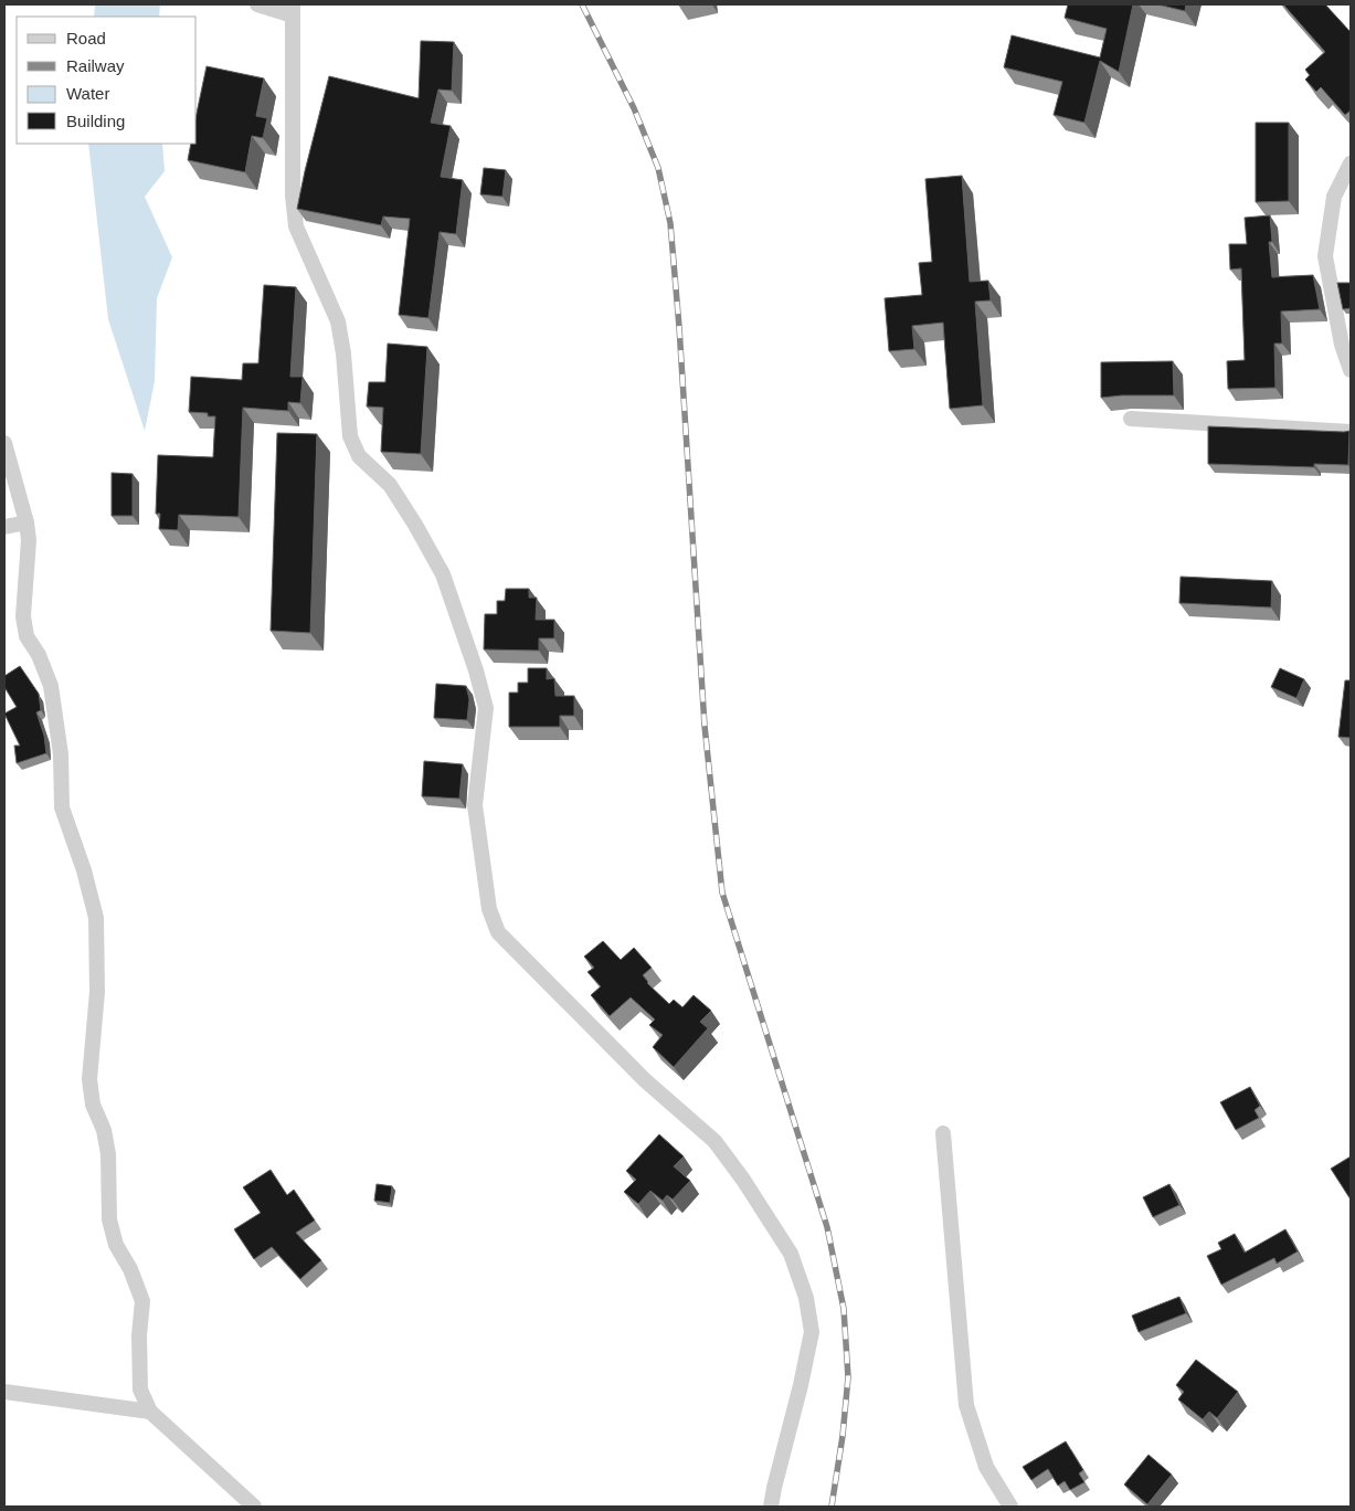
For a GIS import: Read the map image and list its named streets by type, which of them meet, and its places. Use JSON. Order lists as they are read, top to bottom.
{
  "legend": [
    "Road",
    "Railway",
    "Water",
    "Building"
  ]
}
